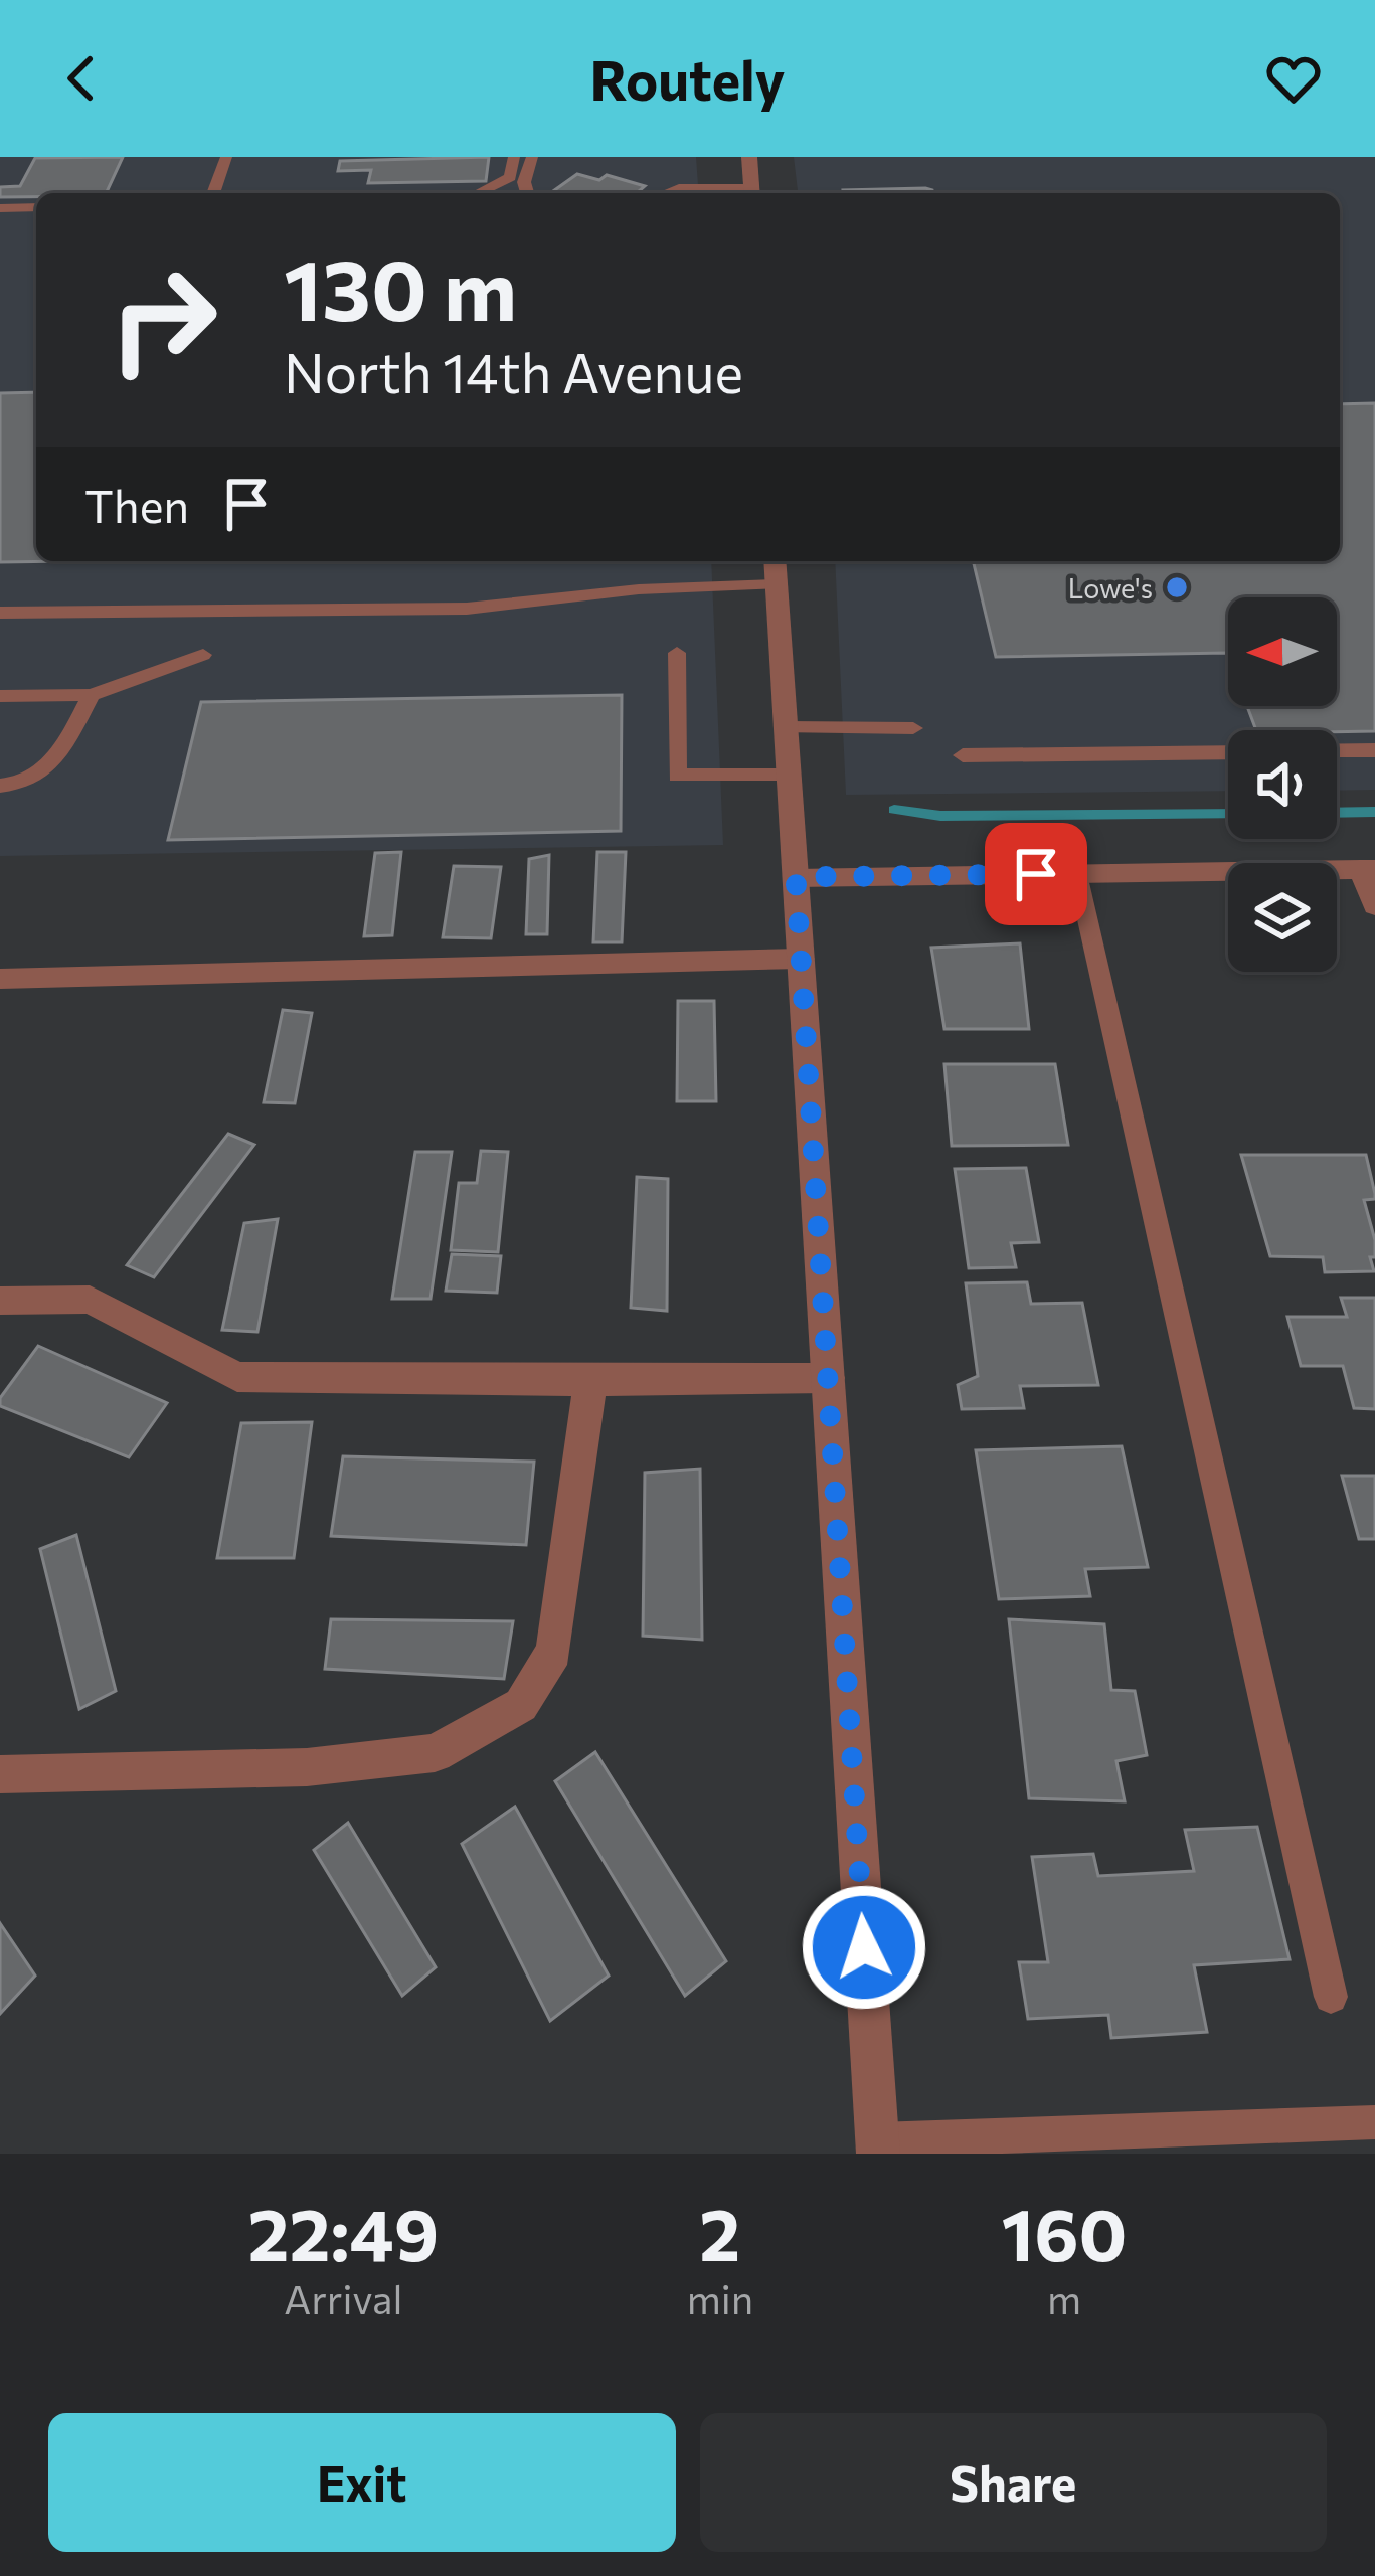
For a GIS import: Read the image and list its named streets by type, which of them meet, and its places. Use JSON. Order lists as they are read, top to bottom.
{
  "places": ["Lowe's"],
  "north": "left",
  "page": {
    "header": "Routely",
    "turn": ["130 m", "North 14th Avenue"],
    "then": "Then",
    "eta": [
      "22:49",
      "Arrival",
      "2",
      "min",
      "160",
      "m"
    ],
    "buttons": ["Exit", "Share"]
  }
}
